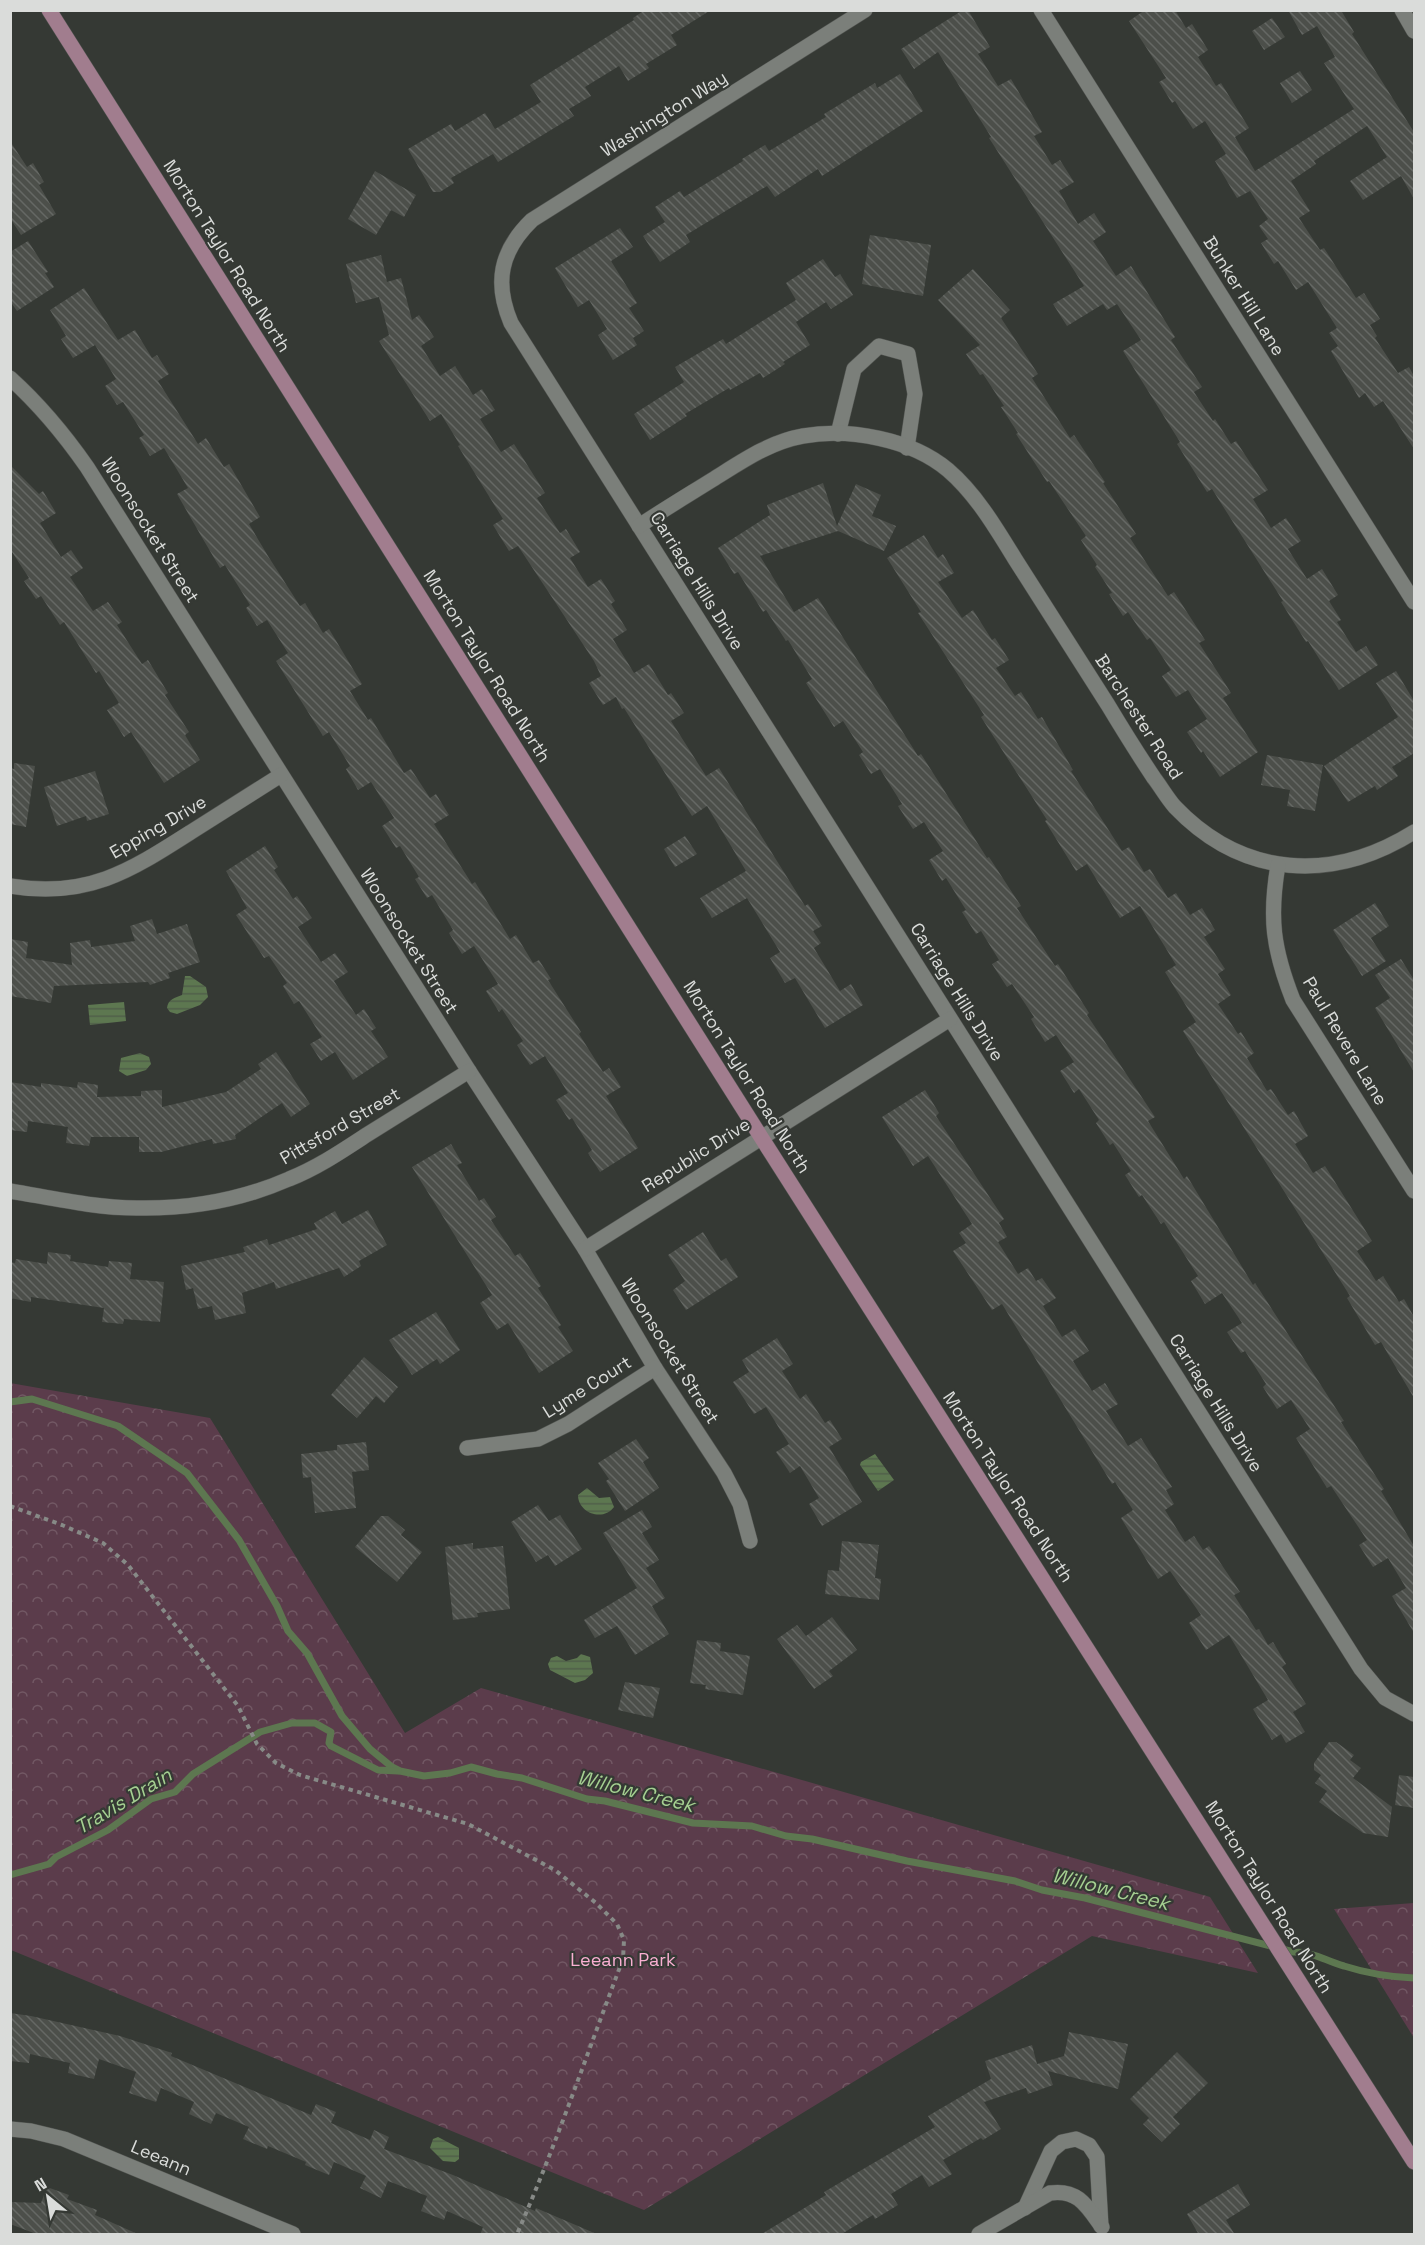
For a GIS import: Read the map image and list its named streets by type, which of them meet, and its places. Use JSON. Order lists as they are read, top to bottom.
{
  "streets": {
    "street": [
      "Washington Way",
      "Morton Taylor Road North",
      "Bunker Hill Lane",
      "Woonsocket Street",
      "Carriage Hills Drive",
      "Barchester Road",
      "Epping Drive",
      "Paul Revere Lane",
      "Pittsford Street",
      "Republic Drive",
      "Lyme Court",
      "Leeann"
    ]
  },
  "crossings": [
    ["Washington Way", "Carriage Hills Drive"],
    ["Morton Taylor Road North", "Republic Drive"],
    ["Woonsocket Street", "Epping Drive"],
    ["Woonsocket Street", "Pittsford Street"],
    ["Woonsocket Street", "Republic Drive"],
    ["Woonsocket Street", "Lyme Court"],
    ["Carriage Hills Drive", "Barchester Road"],
    ["Carriage Hills Drive", "Republic Drive"],
    ["Barchester Road", "Paul Revere Lane"]
  ],
  "water": ["Willow Creek", "Travis Drain"],
  "parks": ["Leeann Park"],
  "north": "top left"
}
